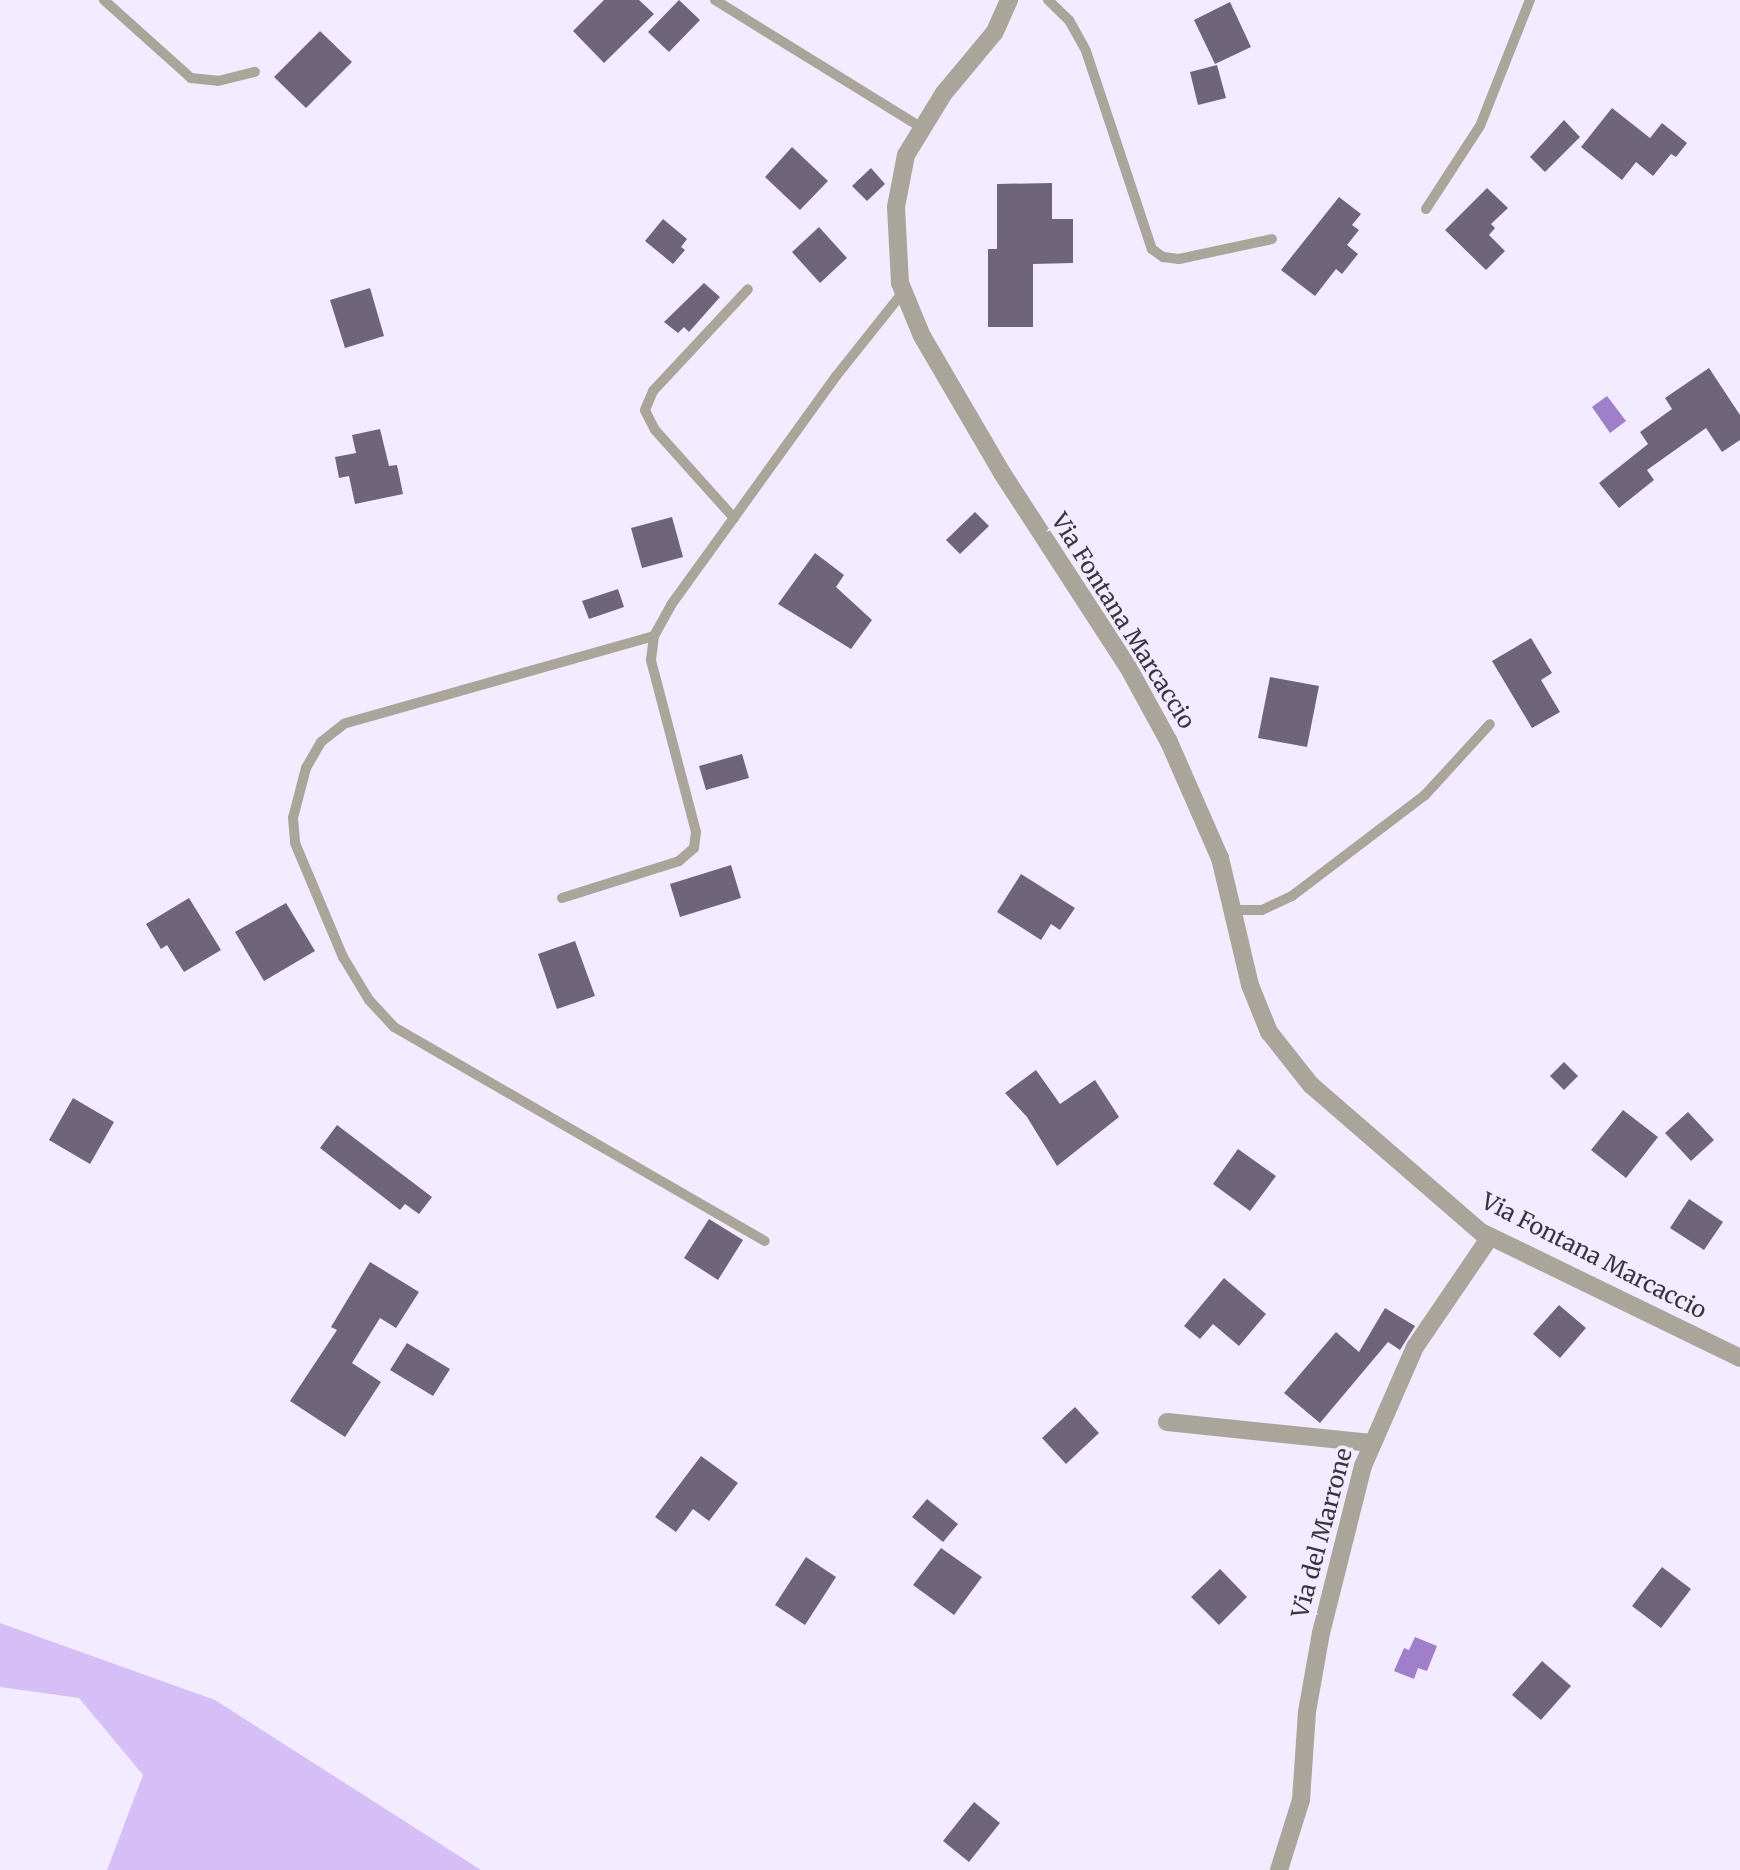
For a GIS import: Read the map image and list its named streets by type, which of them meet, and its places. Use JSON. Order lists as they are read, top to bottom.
{
  "streets": {
    "street": ["Via Fontana Marcaccio", "Via del Marrone"]
  },
  "crossings": [
    ["Via Fontana Marcaccio", "Via del Marrone"]
  ]
}
